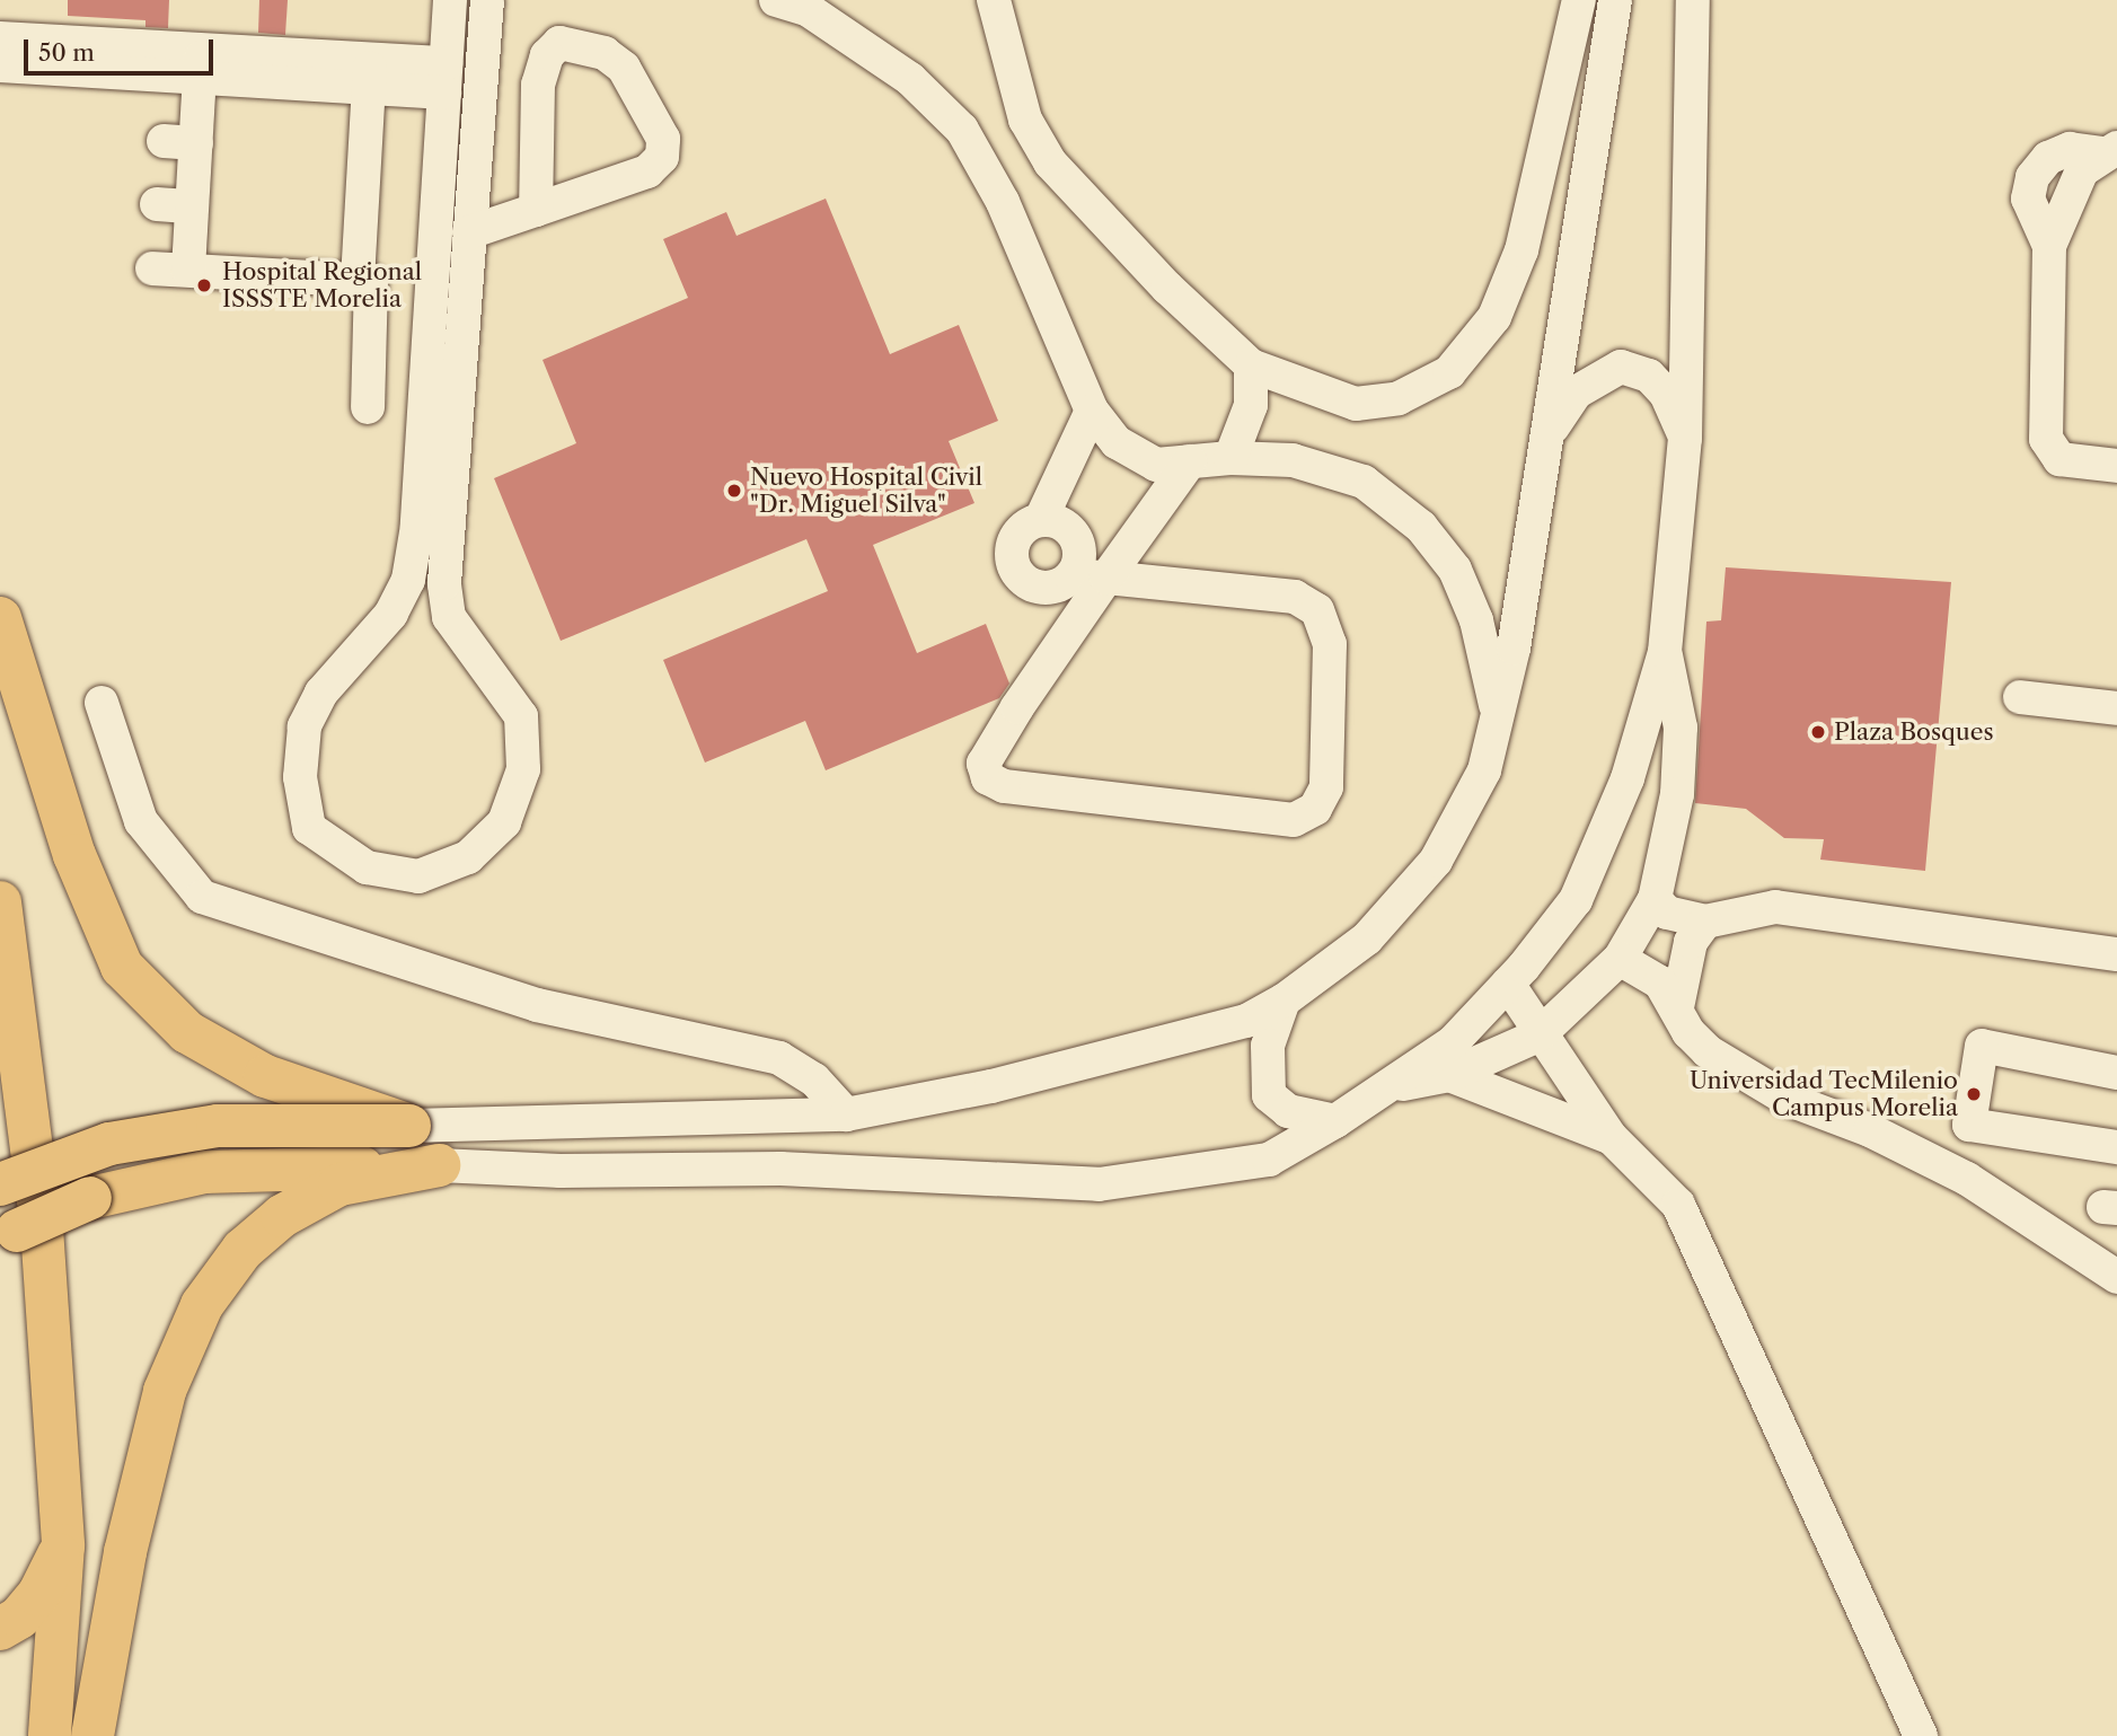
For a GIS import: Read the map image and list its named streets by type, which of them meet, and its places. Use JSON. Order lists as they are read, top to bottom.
{
  "places": [
    "Hospital Regional ISSSTE Morelia",
    "Nuevo Hospital Civil \"Dr. Miguel Silva\"",
    "Plaza Bosques",
    "Universidad TecMilenio Campus Morelia"
  ],
  "scale_bar": "50 m"
}
